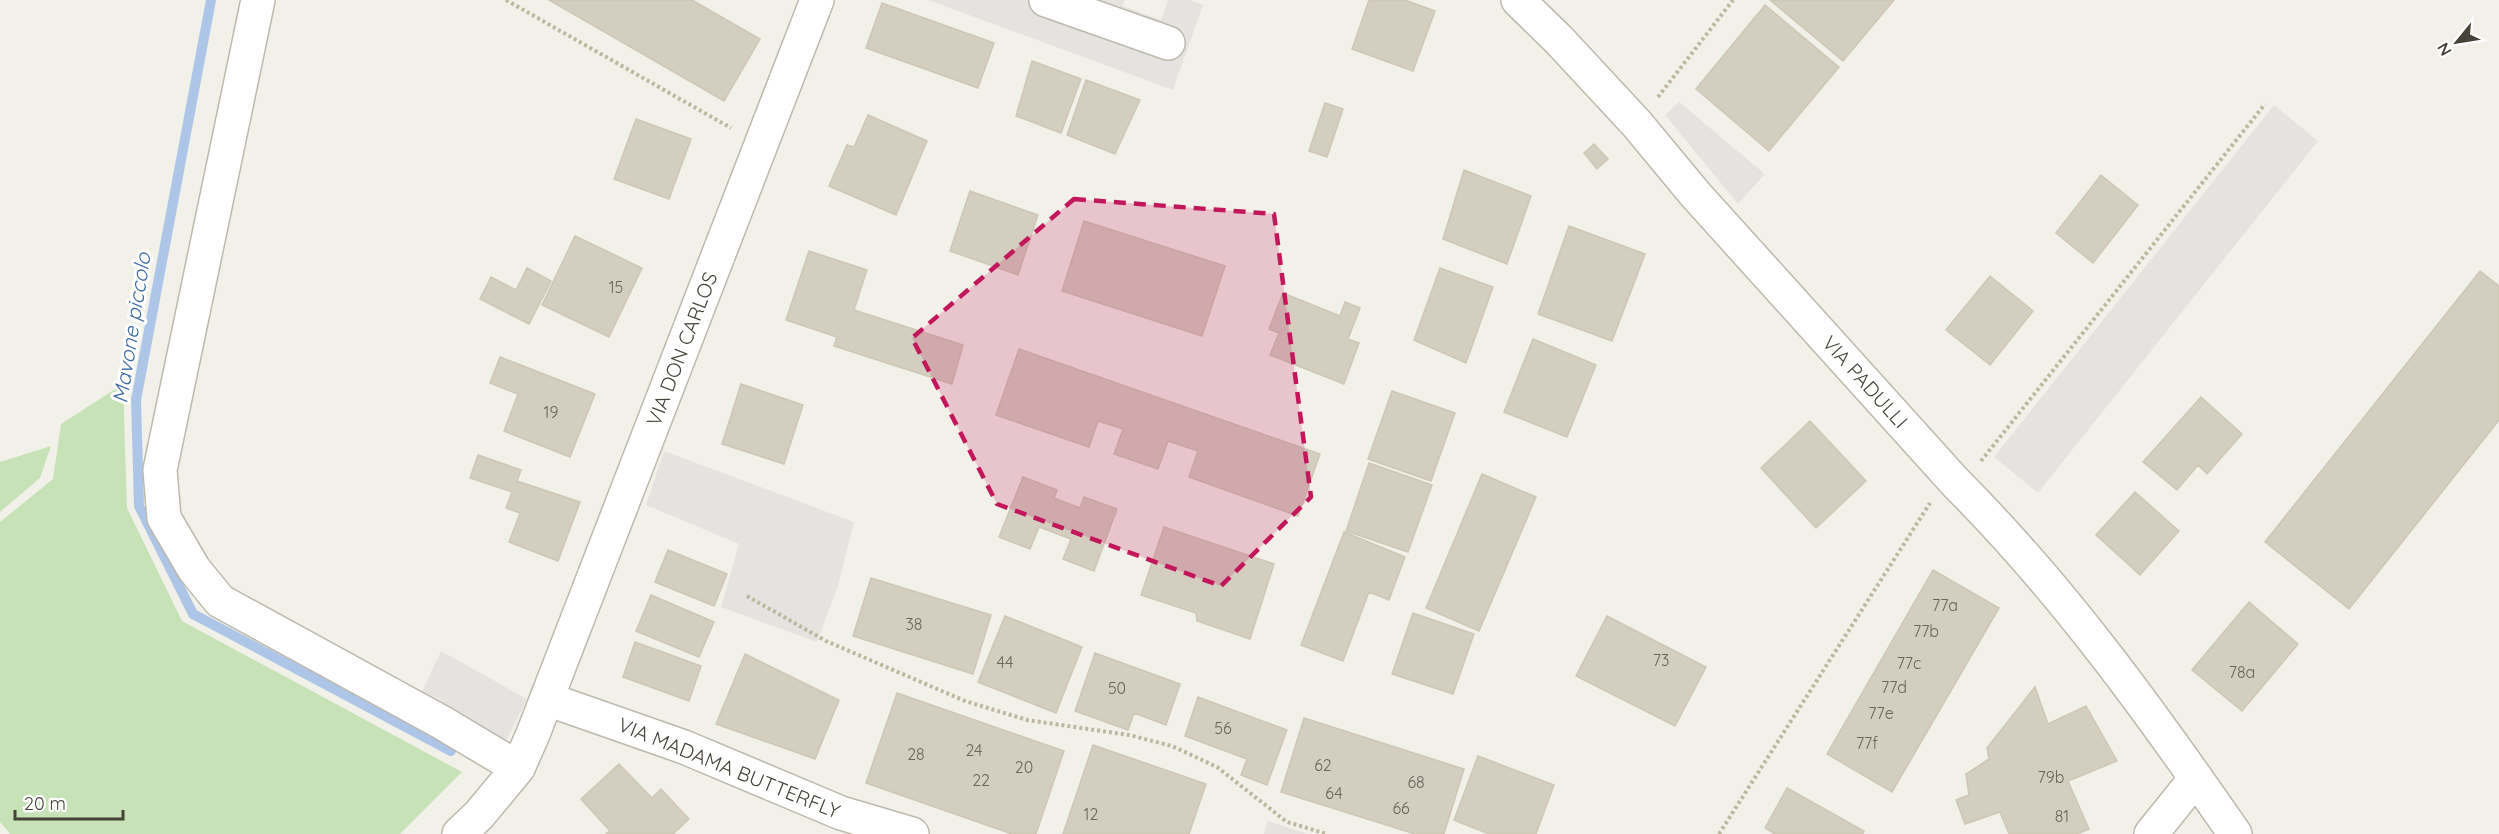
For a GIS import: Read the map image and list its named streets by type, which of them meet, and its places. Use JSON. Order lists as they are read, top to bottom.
{
  "streets": {
    "street": ["VIA DON CARLOS", "VIA PADULLI", "VIA MADAMA BUTTERFLY"]
  },
  "crossings": [
    ["VIA DON CARLOS", "VIA MADAMA BUTTERFLY"]
  ],
  "water": ["Mavone piccolo"],
  "house_numbers": [
    "15",
    "19",
    "77a",
    "38",
    "77b",
    "73",
    "44",
    "77c",
    "78a",
    "77d",
    "50",
    "77e",
    "56",
    "77f",
    "24",
    "28",
    "62",
    "20",
    "79b",
    "22",
    "68",
    "64",
    "66",
    "12",
    "81"
  ],
  "scale_bar": "20 m",
  "north": "bottom left"
}
